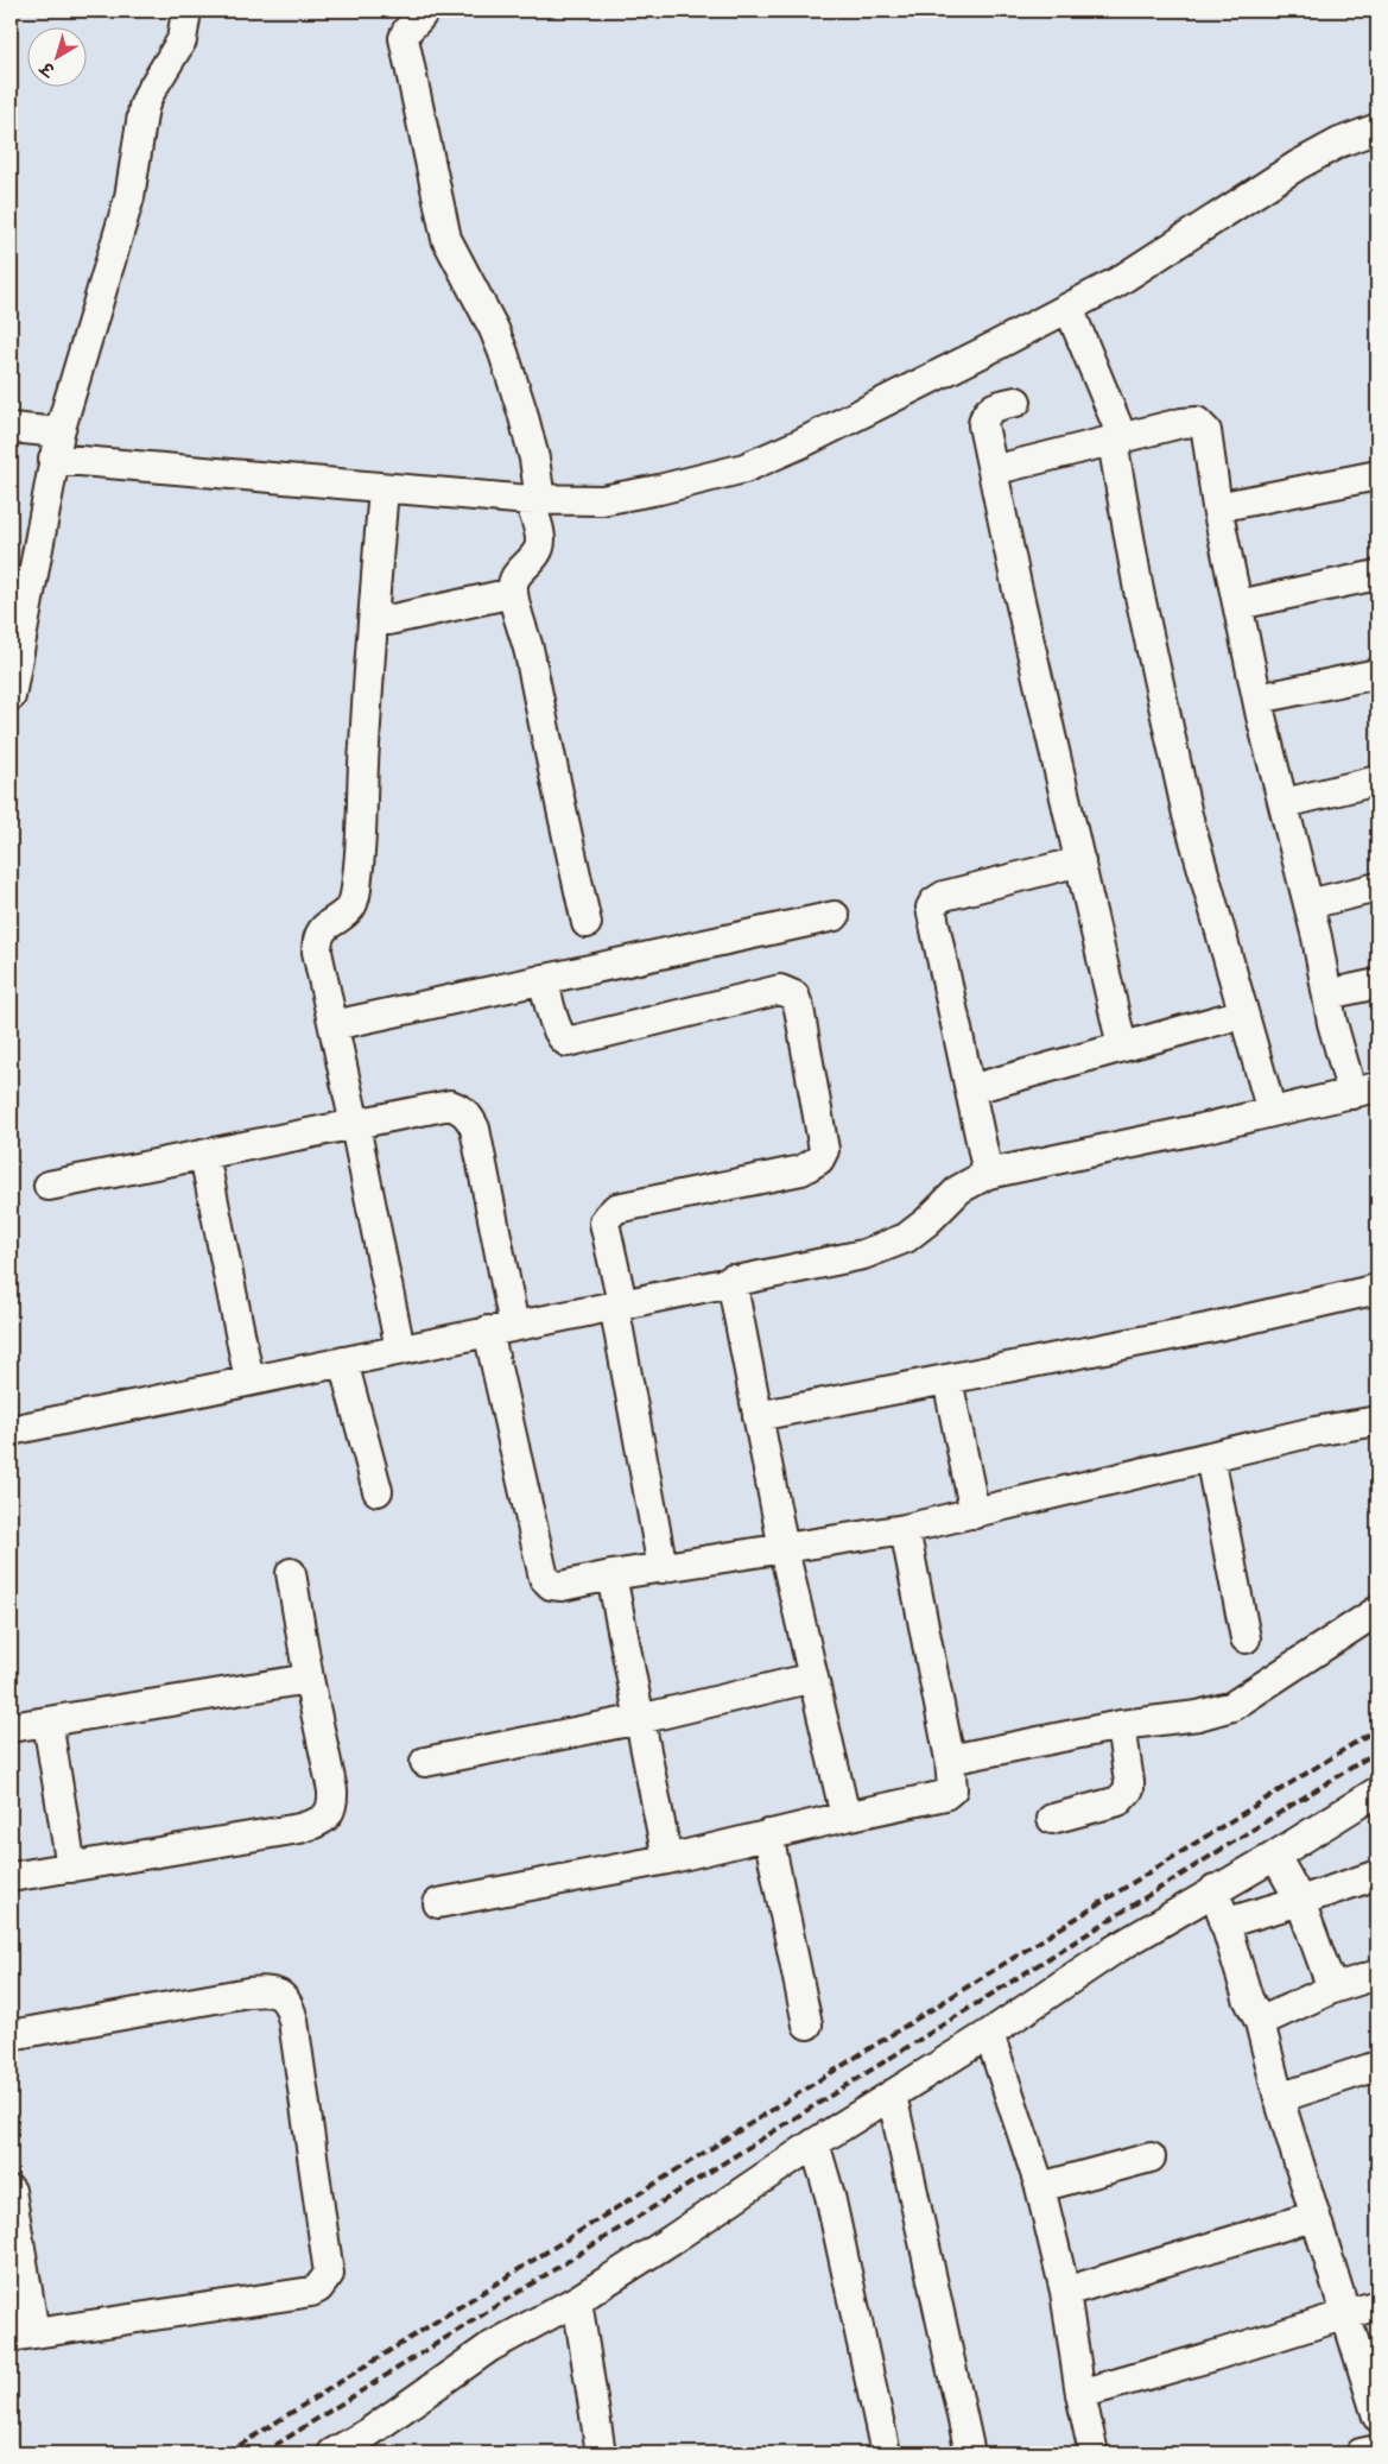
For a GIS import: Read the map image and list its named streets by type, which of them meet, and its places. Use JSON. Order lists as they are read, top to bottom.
{
  "north": "bottom left"
}
